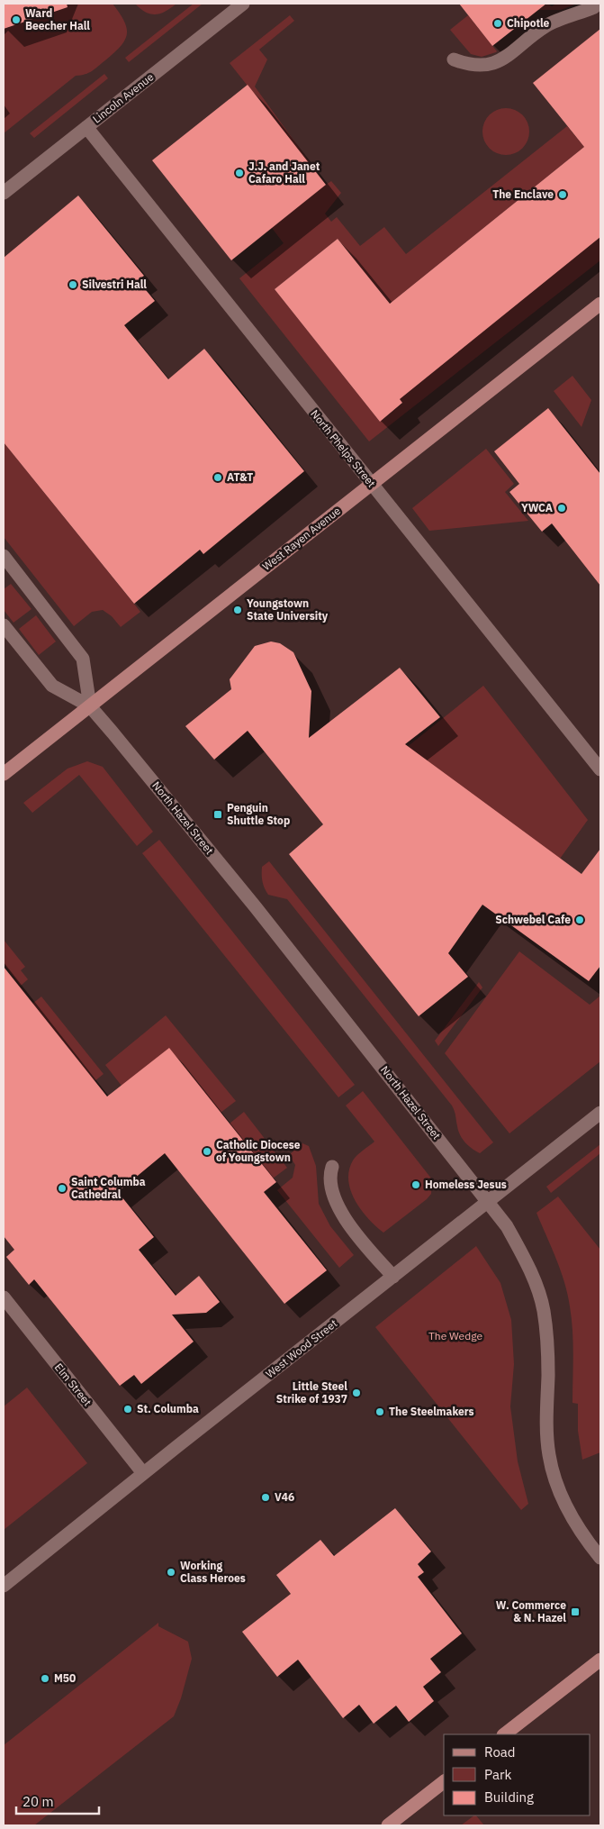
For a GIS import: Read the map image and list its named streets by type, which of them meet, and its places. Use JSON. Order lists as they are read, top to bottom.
{
  "streets": {
    "main road": ["West Rayen Avenue"],
    "street": [
      "Lincoln Avenue",
      "North Phelps Street",
      "North Hazel Street",
      "West Wood Street",
      "Elm Street"
    ]
  },
  "crossings": [
    ["Lincoln Avenue", "North Phelps Street"],
    ["North Phelps Street", "West Rayen Avenue"],
    ["West Rayen Avenue", "North Hazel Street"],
    ["North Hazel Street", "West Wood Street"],
    ["West Wood Street", "Elm Street"]
  ],
  "parks": ["The Wedge"],
  "places": {
    "other": [
      "Ward Beecher Hall",
      "Chipotle",
      "J.J. and Janet Cafaro Hall",
      "The Enclave",
      "Silvestri Hall",
      "AT&T",
      "YWCA",
      "Youngstown State University",
      "Schwebel Cafe",
      "Catholic Diocese of Youngstown",
      "Homeless Jesus",
      "Saint Columba Cathedral",
      "Little Steel Strike of 1937",
      "St. Columba",
      "The Steelmakers",
      "V46",
      "Working Class Heroes",
      "M50"
    ],
    "transit": ["Penguin Shuttle Stop", "W. Commerce & N. Hazel"]
  },
  "legend": ["Road", "Park", "Building"],
  "scale_bar": "20 m"
}
